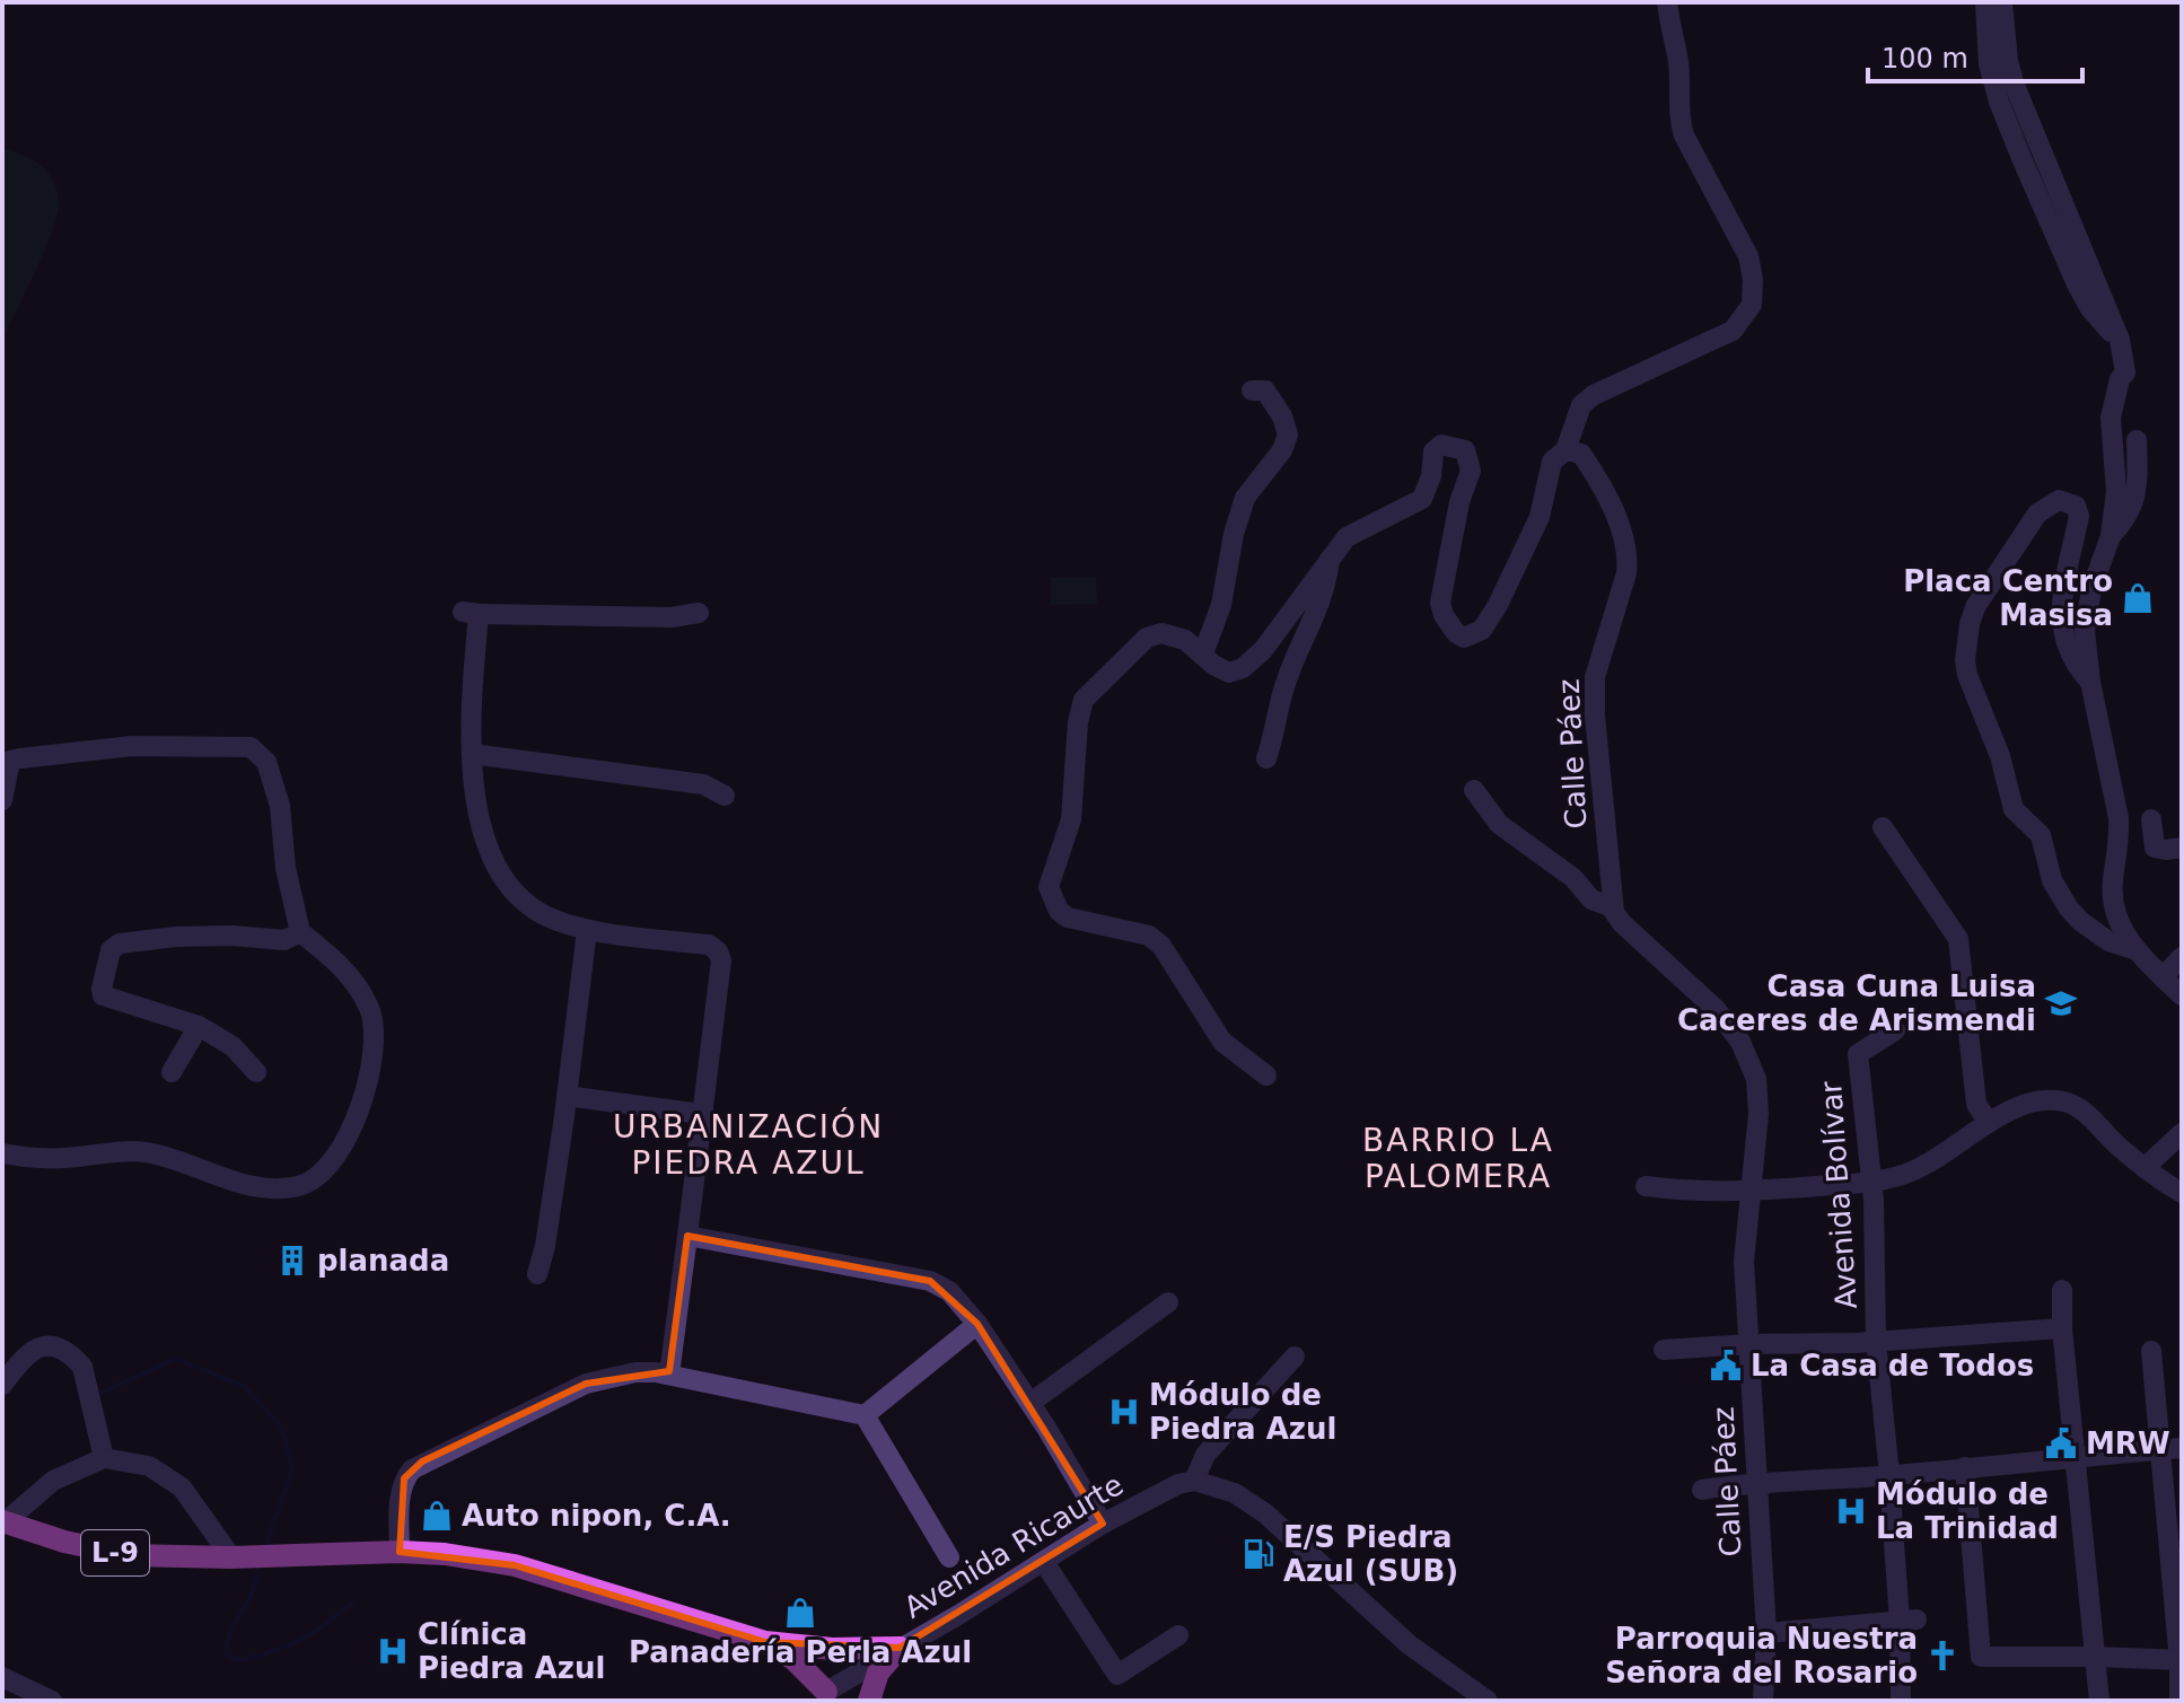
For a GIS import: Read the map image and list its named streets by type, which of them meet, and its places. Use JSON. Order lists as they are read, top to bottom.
{
  "streets": {
    "main road": ["L-9"],
    "street": ["Calle Páez", "Avenida Bolívar", "Avenida Ricaurte"]
  },
  "crossings": [
    ["Avenida Ricaurte", "L-9"]
  ],
  "districts": ["URBANIZACIÓN PIEDRA AZUL", "BARRIO LA PALOMERA"],
  "places": {
    "shop": ["Placa Centro Masisa", "Auto nipon, C.A.", "Panadería Perla Azul"],
    "school or university": ["Casa Cuna Luisa Caceres de Arismendi"],
    "building": ["planada"],
    "public building": ["La Casa de Todos", "MRW"],
    "hospital": ["Módulo de Piedra Azul", "Módulo de La Trinidad", "Clínica Piedra Azul"],
    "fuel station": ["E/S Piedra Azul (SUB)"],
    "church": ["Parroquia Nuestra Señora del Rosario"]
  },
  "scale_bar": "100 m"
}
